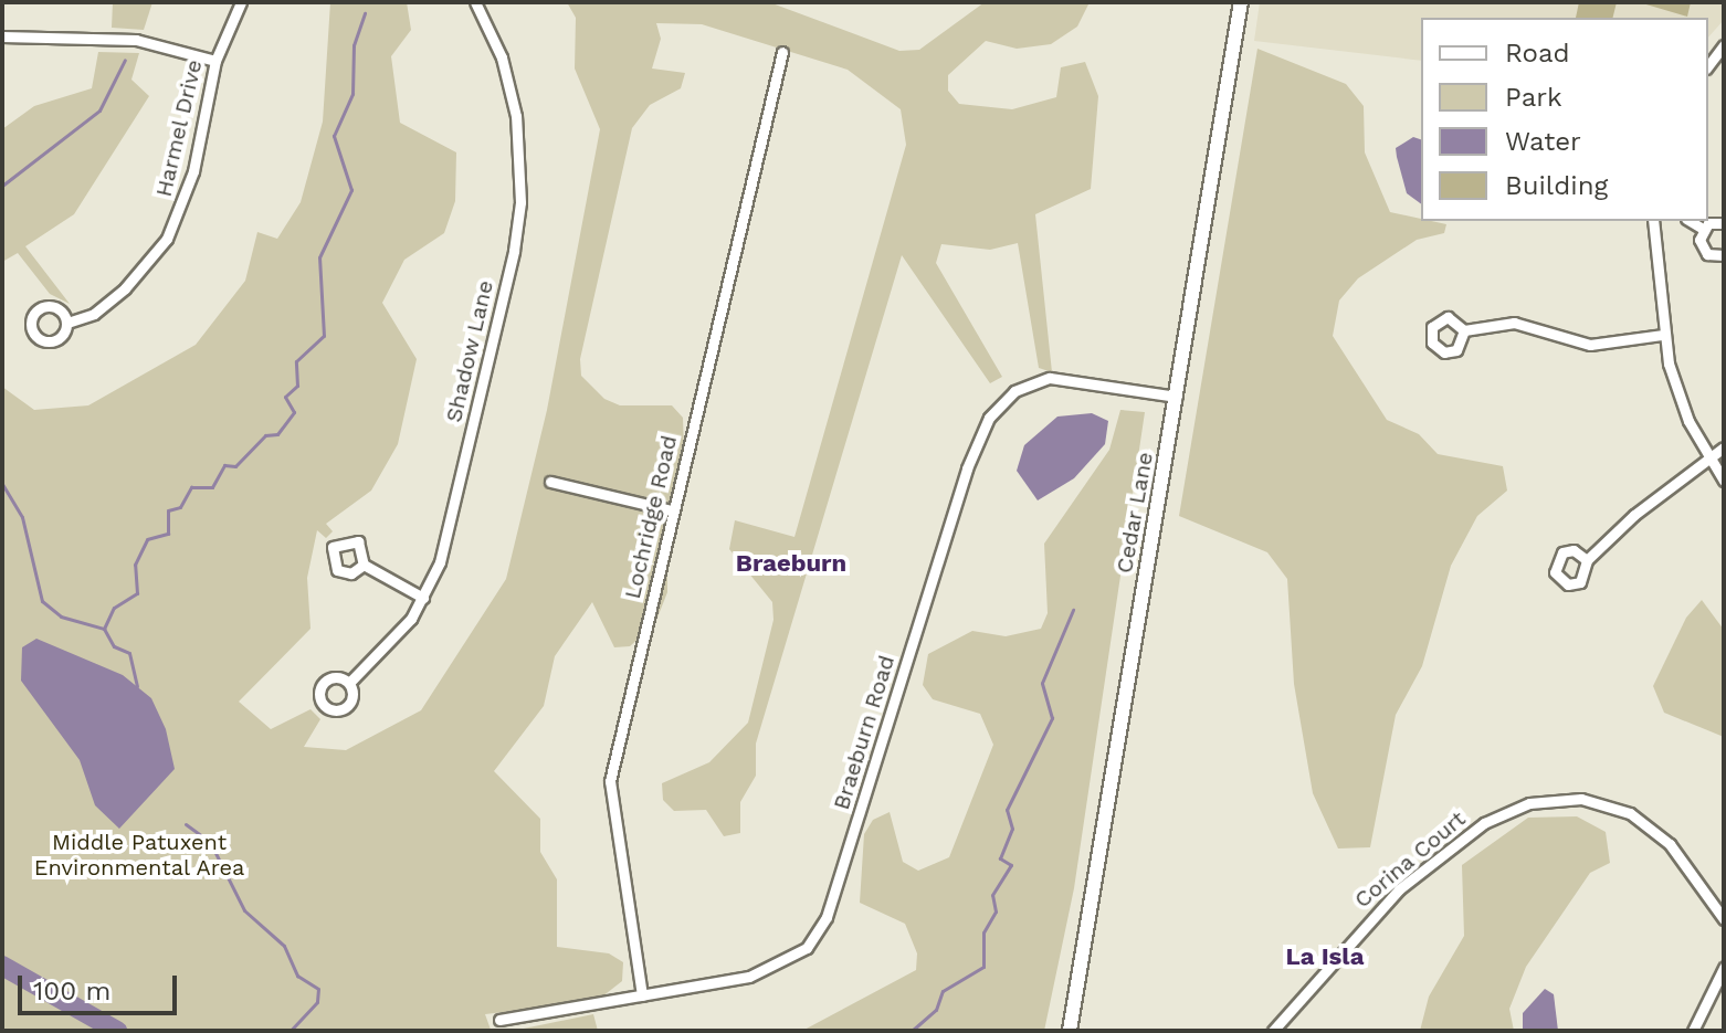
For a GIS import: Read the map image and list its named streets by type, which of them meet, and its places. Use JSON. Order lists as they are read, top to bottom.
{
  "streets": {
    "main road": ["Cedar Lane"],
    "street": [
      "Harmel Drive",
      "Shadow Lane",
      "Lochridge Road",
      "Braeburn Road",
      "Corina Court"
    ]
  },
  "crossings": [
    ["Cedar Lane", "Braeburn Road"],
    ["Lochridge Road", "Braeburn Road"]
  ],
  "districts": ["Braeburn", "La Isla"],
  "parks": ["Middle Patuxent Environmental Area"],
  "legend": [
    "Road",
    "Park",
    "Water",
    "Building"
  ],
  "scale_bar": "100 m"
}
